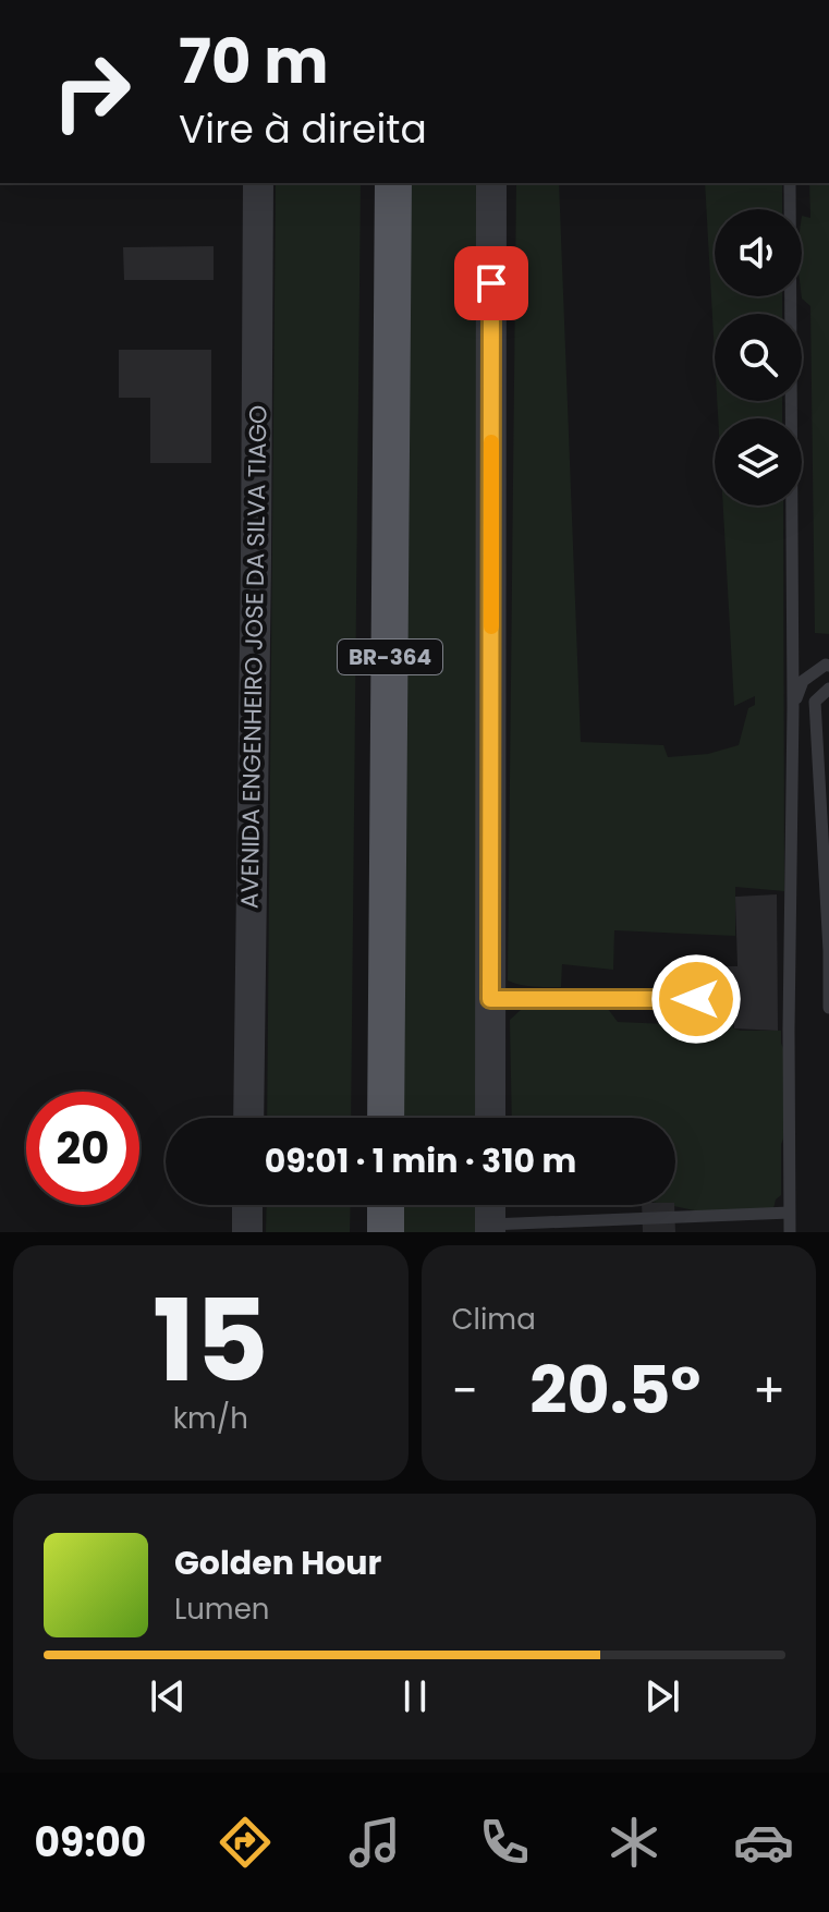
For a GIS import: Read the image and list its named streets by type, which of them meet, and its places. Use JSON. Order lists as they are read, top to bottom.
{
  "streets": {
    "main road": ["BR-364"],
    "street": ["AVENIDA ENGENHEIRO JOSE DA SILVA TIAGO"]
  },
  "page": {
    "turn": ["70 m", "Vire à direita"],
    "limit": "20",
    "trip": "09:01 · 1 min · 310 m",
    "tile": [
      ["15", "km/h"],
      "Clima"
    ],
    "heat": ["−", "20.5°", "+"],
    "song": ["Golden Hour", "Lumen"],
    "tabs": "09:00"
  }
}
